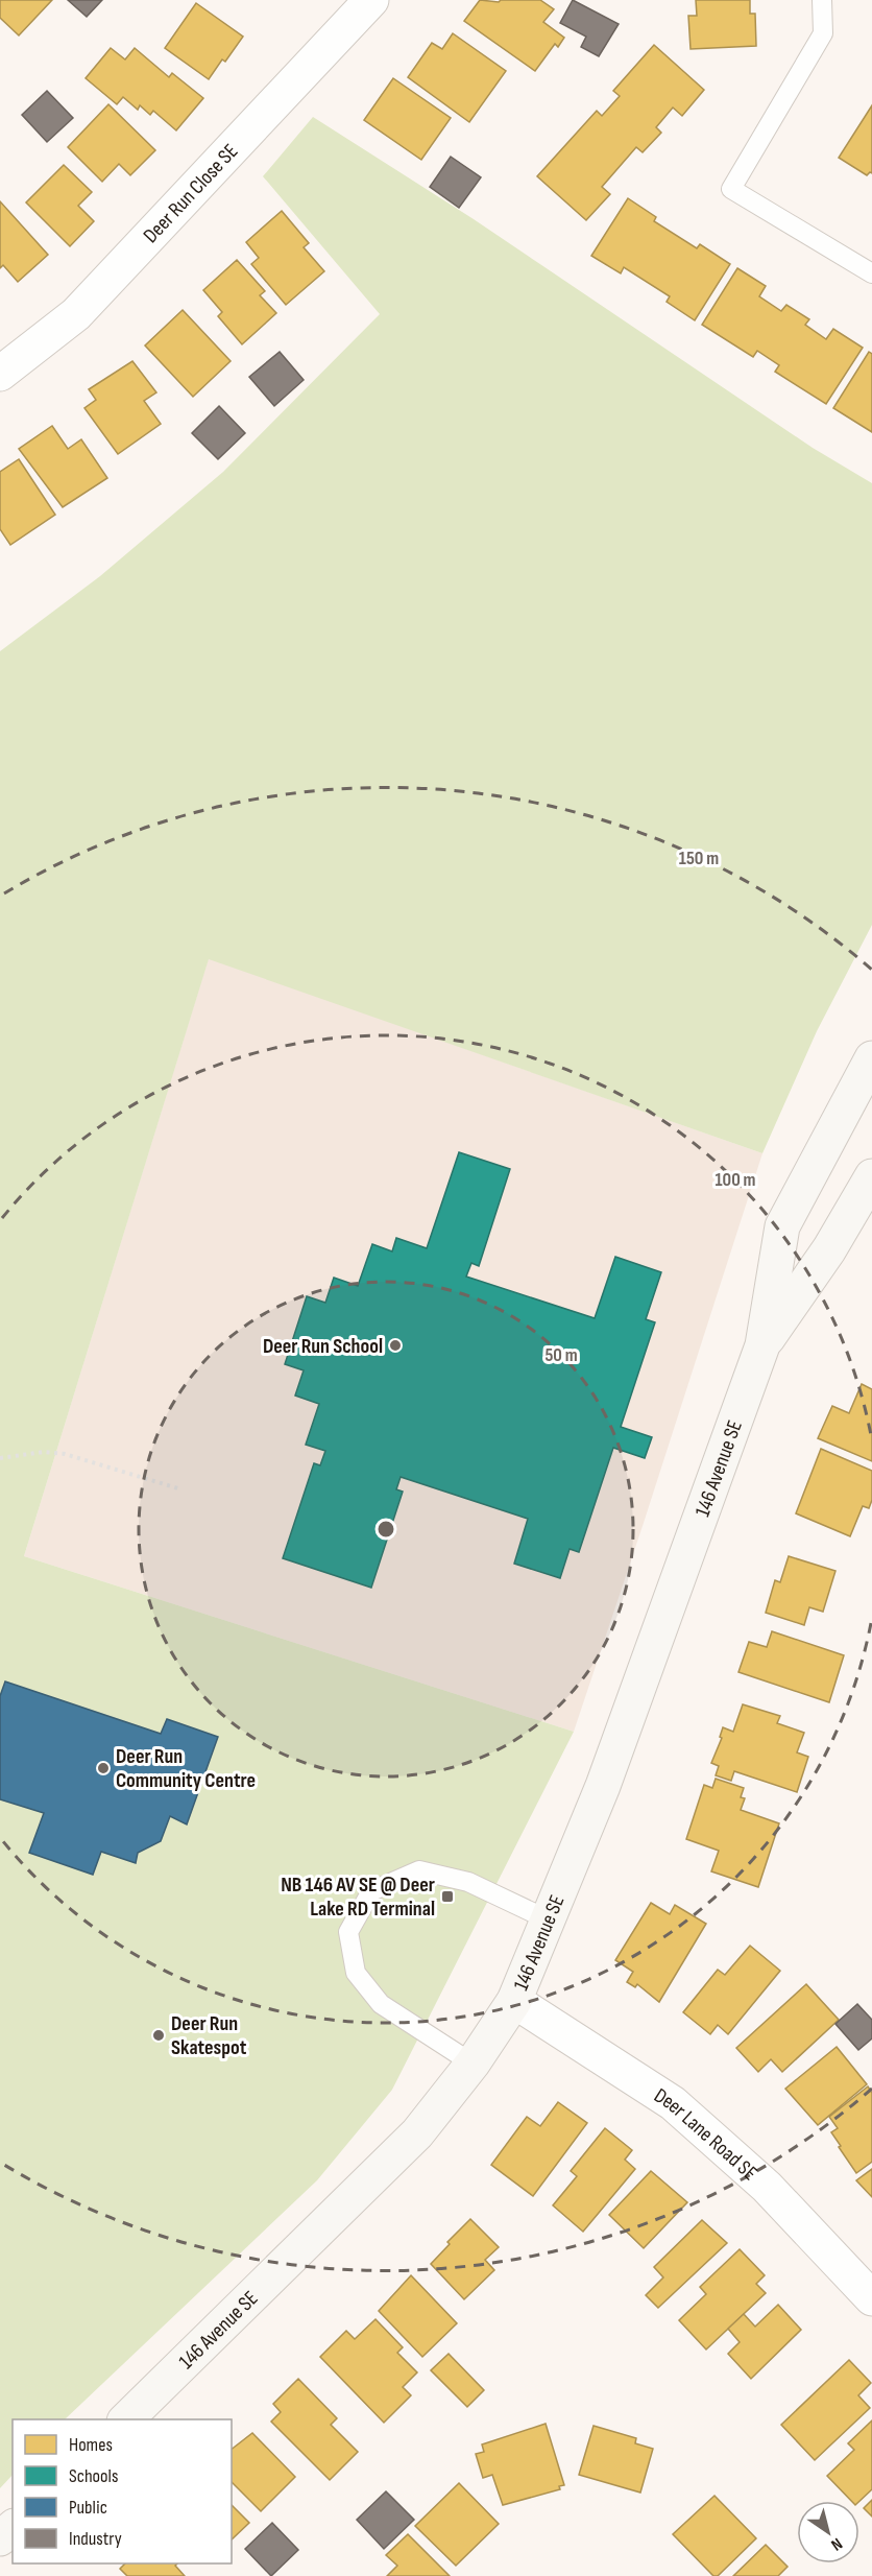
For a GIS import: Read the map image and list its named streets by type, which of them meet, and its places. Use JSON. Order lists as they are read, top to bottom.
{
  "streets": {
    "street": ["Deer Run Close SE", "146 Avenue SE", "Deer Lane Road SE"]
  },
  "crossings": [
    ["146 Avenue SE", "Deer Lane Road SE"]
  ],
  "places": {
    "other": ["Deer Run School", "Deer Run Community Centre", "Deer Run Skatespot"],
    "transit": ["NB 146 AV SE @ Deer Lake RD Terminal"]
  },
  "legend": [
    "Homes",
    "Schools",
    "Public",
    "Industry"
  ],
  "north": "bottom right",
  "rings": ["150 m", "100 m", "50 m"]
}
